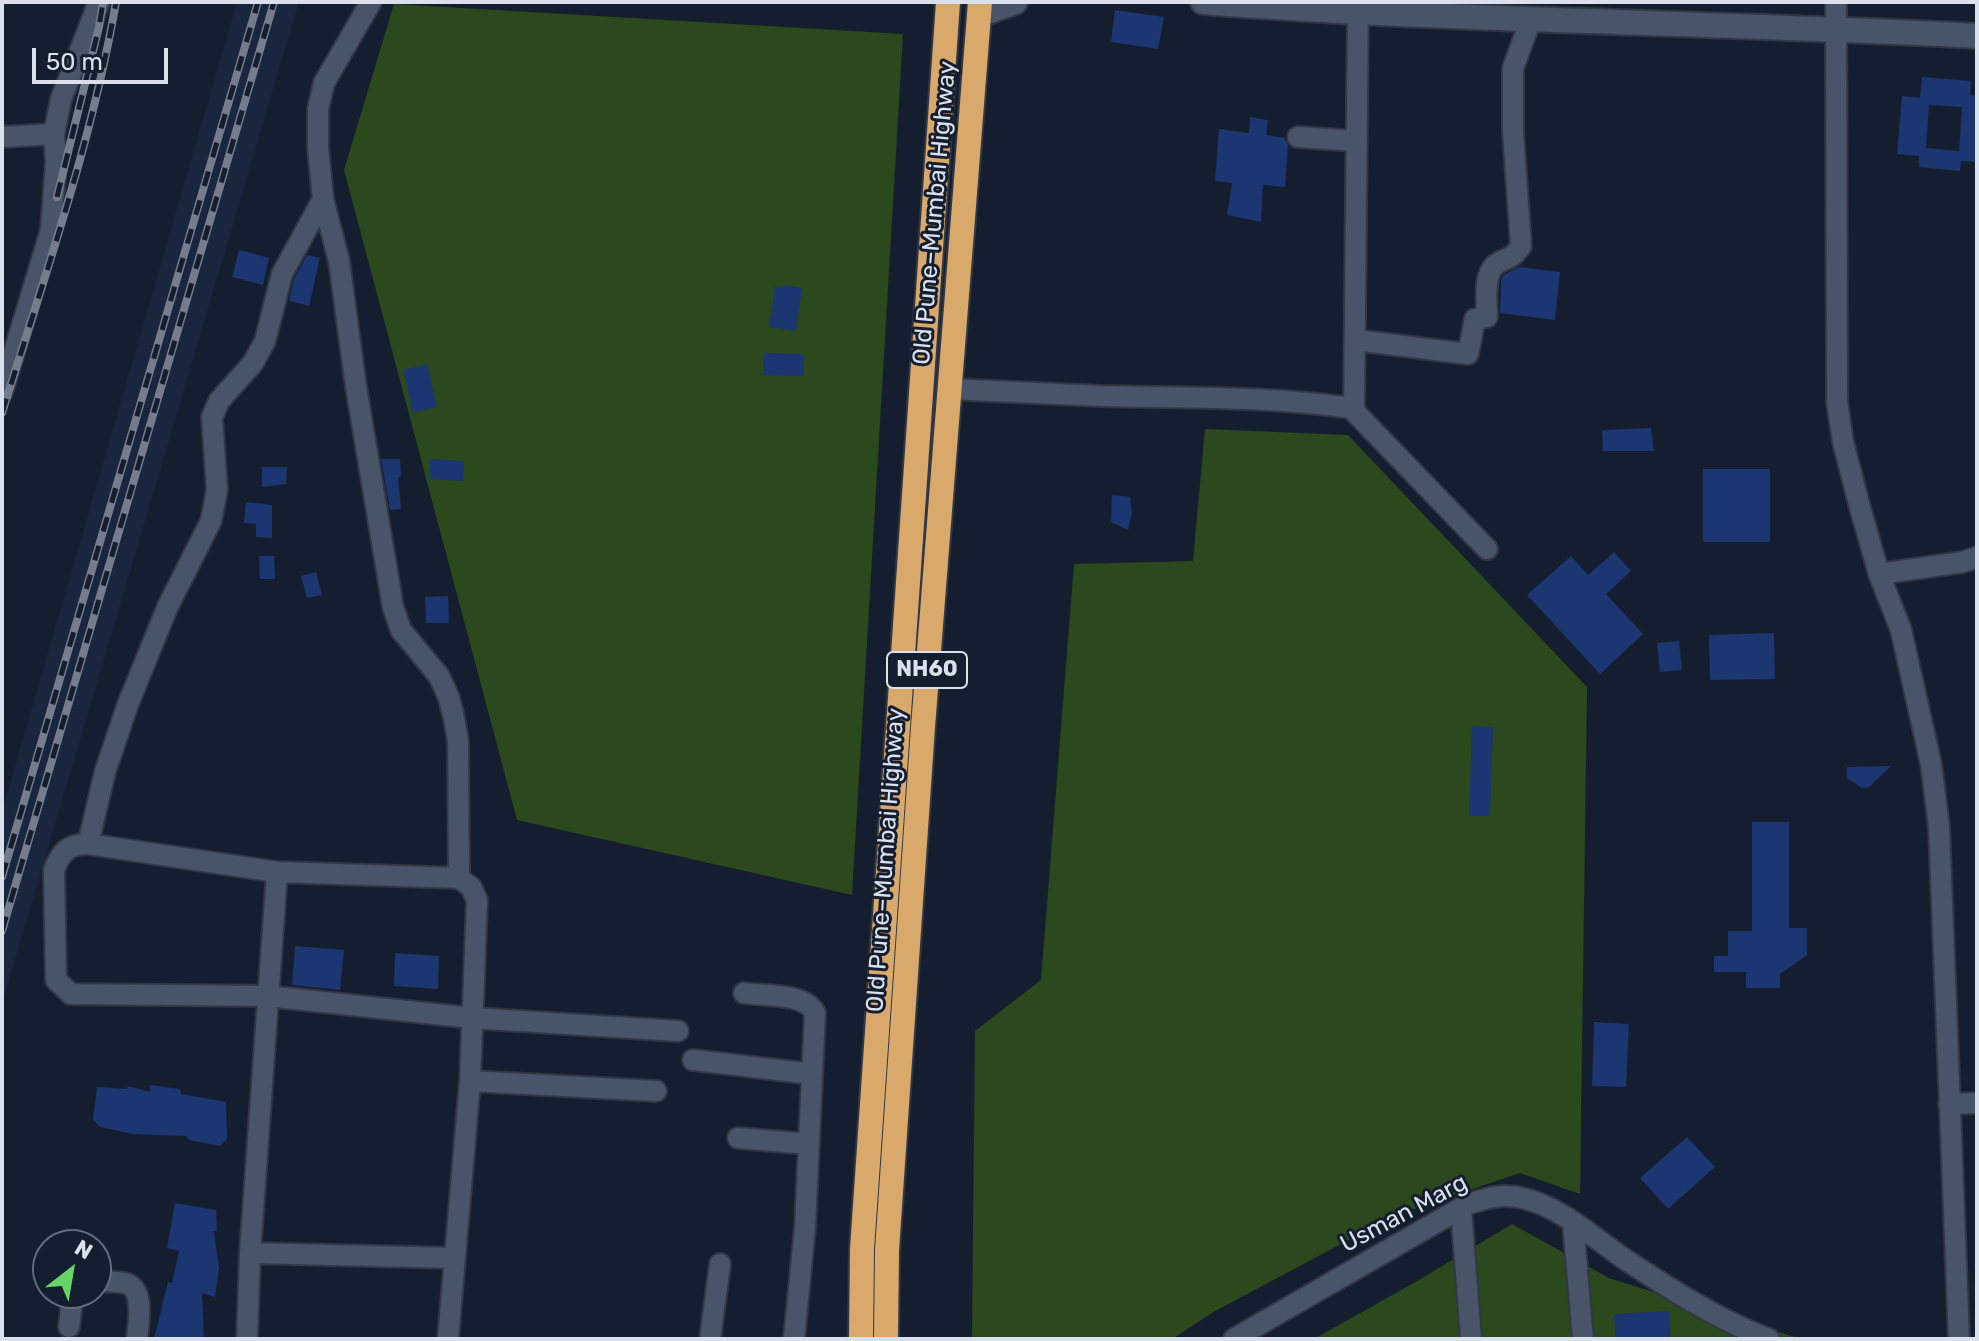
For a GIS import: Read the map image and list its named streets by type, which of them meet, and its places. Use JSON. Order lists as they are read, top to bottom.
{
  "streets": {
    "highway": ["Old Pune–Mumbai Highway", "NH60"],
    "street": ["Usman Marg"]
  },
  "scale_bar": "50 m",
  "north": "top right"
}
